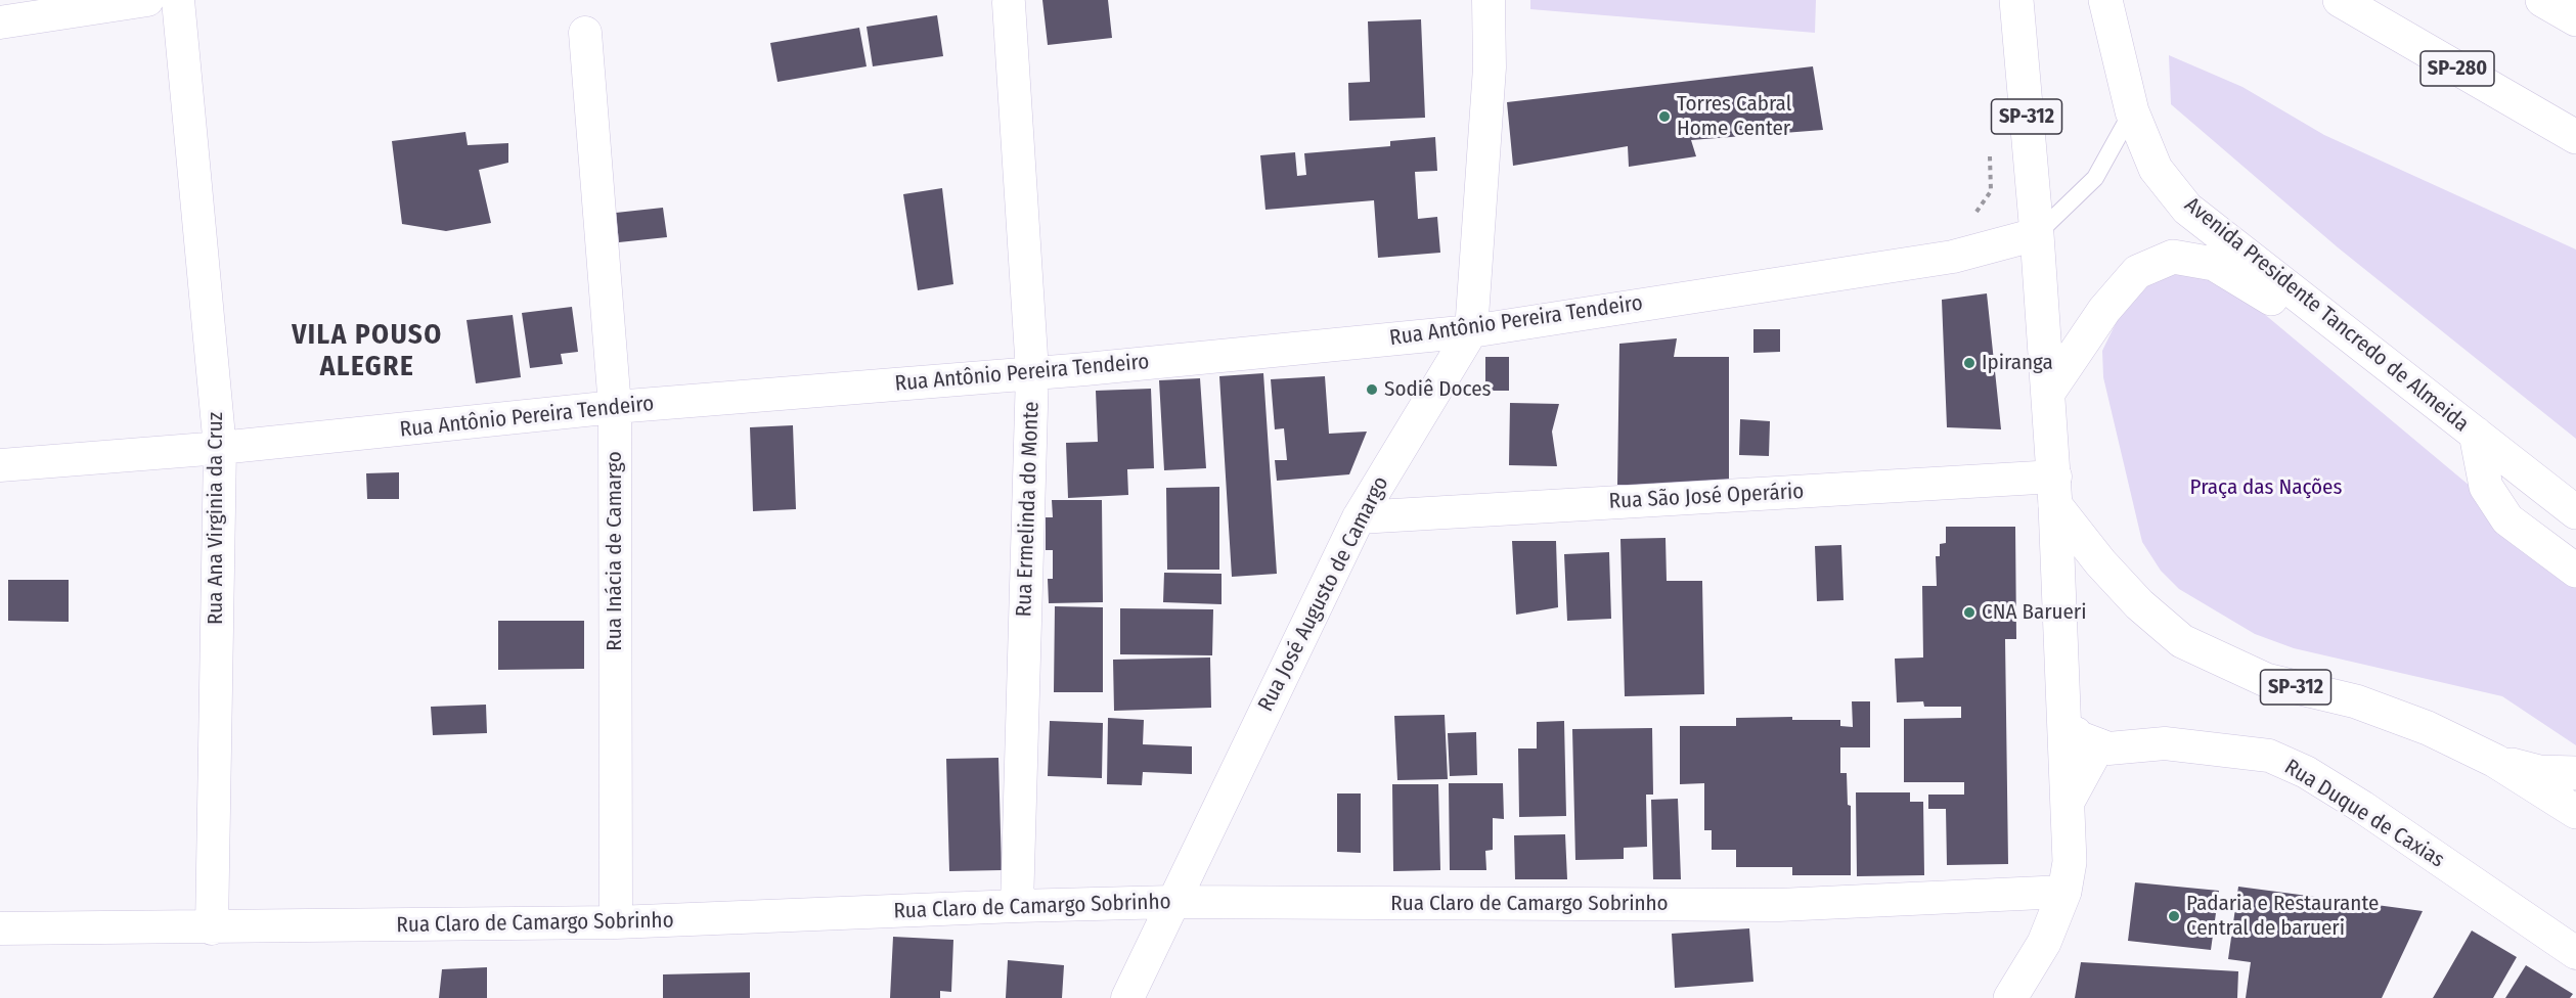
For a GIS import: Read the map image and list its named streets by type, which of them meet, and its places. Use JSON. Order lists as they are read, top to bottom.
{
  "streets": {
    "main road": ["SP-280", "SP-312", "Avenida Presidente Tancredo de Almeida"],
    "street": [
      "Rua Antônio Pereira Tendeiro",
      "Rua São José Operário",
      "Rua Ermelinda do Monte",
      "Rua Ana Virginia da Cruz",
      "Rua Inácia de Camargo",
      "Rua José Augusto de Camargo",
      "Rua Duque de Caxias",
      "Rua Claro de Camargo Sobrinho"
    ]
  },
  "crossings": [
    ["SP-312", "Rua Antônio Pereira Tendeiro"],
    ["SP-312", "Rua São José Operário"],
    ["Rua Antônio Pereira Tendeiro", "Rua Ermelinda do Monte"],
    ["Rua Antônio Pereira Tendeiro", "Rua Ana Virginia da Cruz"],
    ["Rua Antônio Pereira Tendeiro", "Rua Inácia de Camargo"],
    ["Rua Antônio Pereira Tendeiro", "Rua José Augusto de Camargo"],
    ["Rua São José Operário", "Rua José Augusto de Camargo"],
    ["Rua Ermelinda do Monte", "Rua Claro de Camargo Sobrinho"],
    ["Rua Ana Virginia da Cruz", "Rua Claro de Camargo Sobrinho"],
    ["Rua Inácia de Camargo", "Rua Claro de Camargo Sobrinho"],
    ["Rua José Augusto de Camargo", "Rua Claro de Camargo Sobrinho"]
  ],
  "districts": ["VILA POUSO ALEGRE"],
  "parks": ["Praça das Nações"],
  "places": [
    "Torres Cabral Home Center",
    "Ipiranga",
    "Sodiê Doces",
    "CNA Barueri",
    "Padaria e Restaurante Central de barueri"
  ]
}
